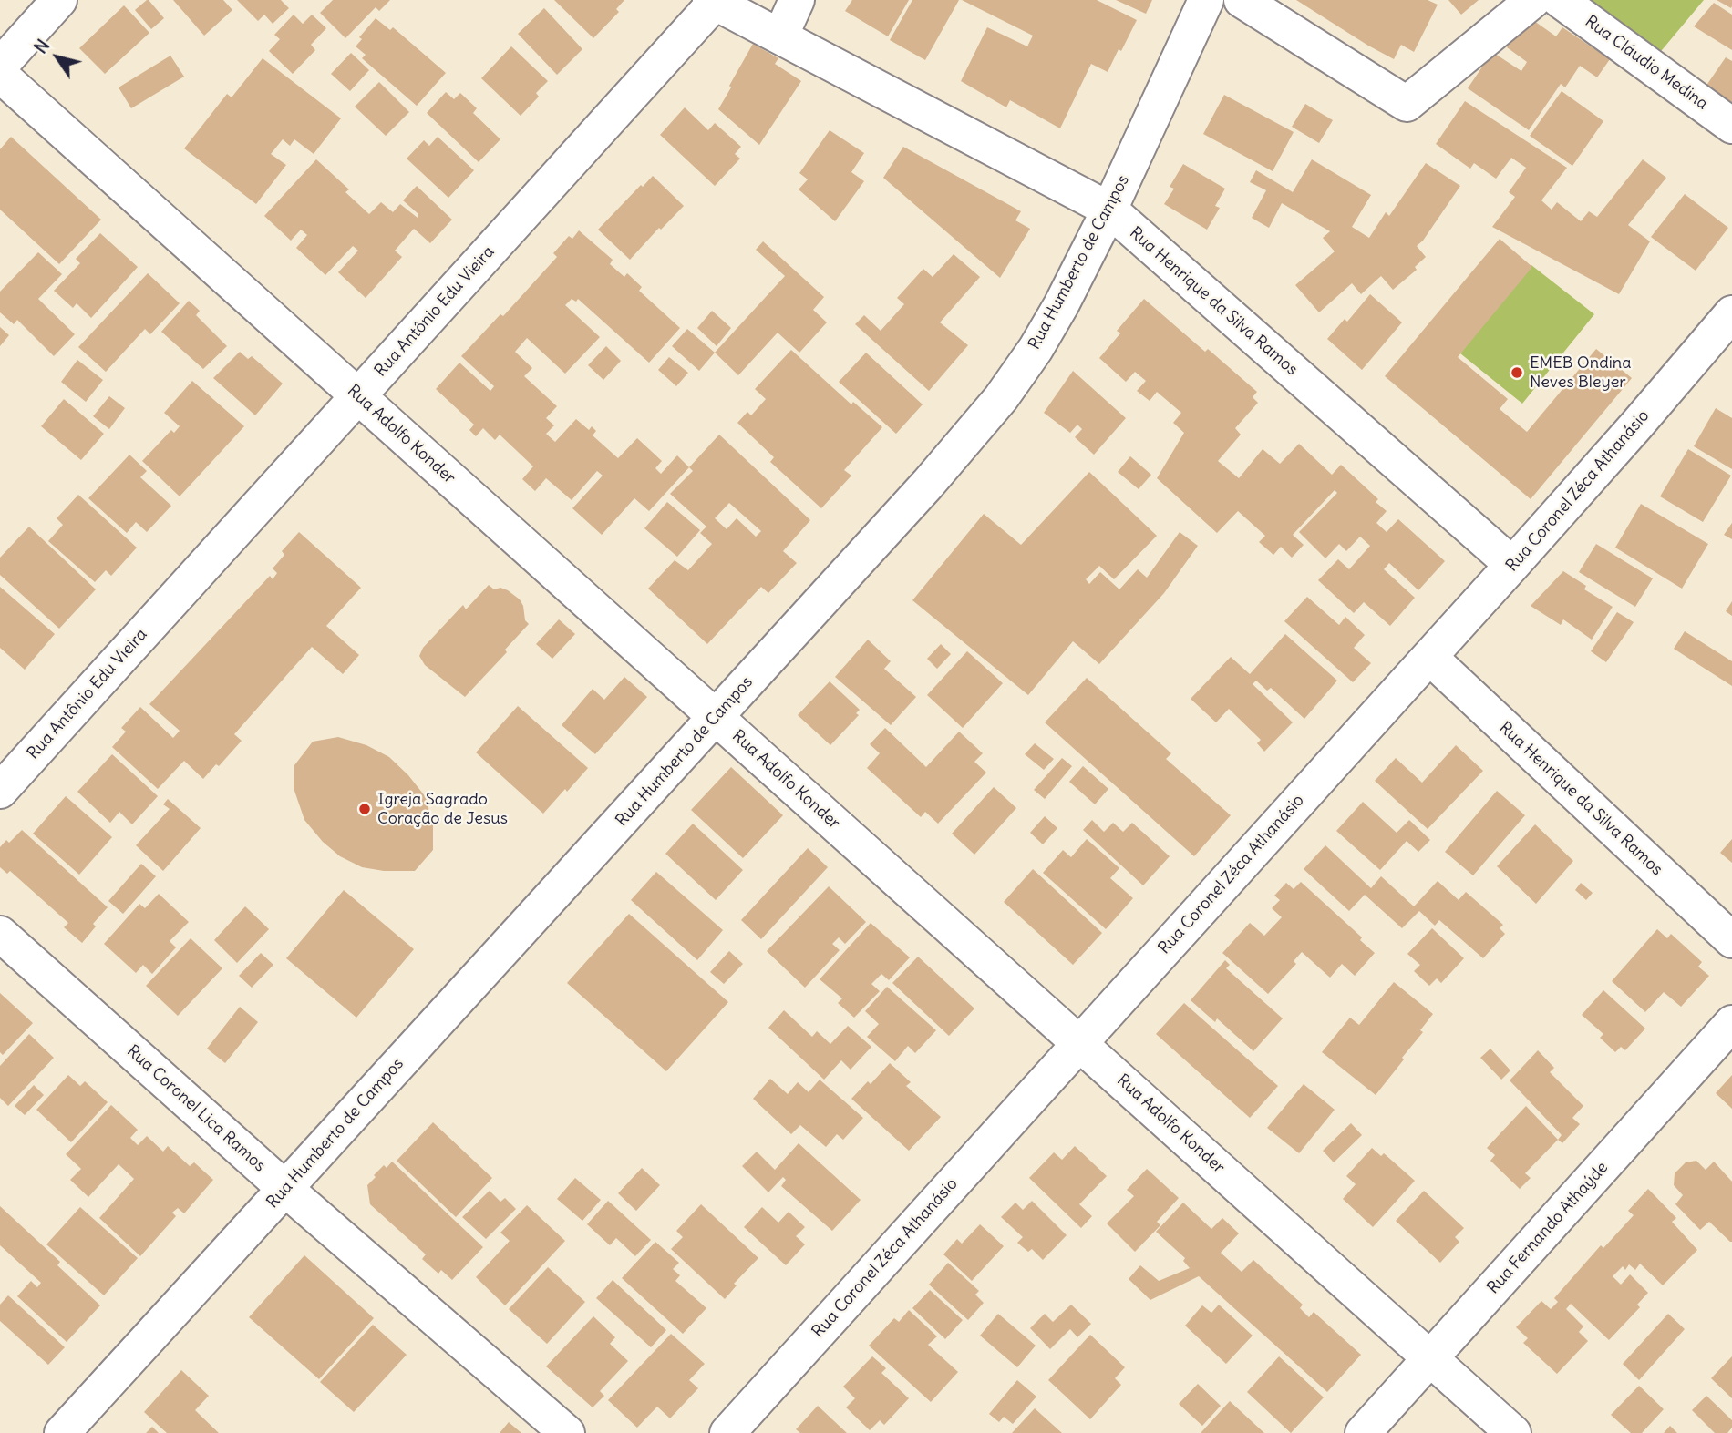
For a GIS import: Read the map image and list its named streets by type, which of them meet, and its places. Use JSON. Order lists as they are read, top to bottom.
{
  "streets": {
    "street": [
      "Rua Cláudio Medina",
      "Rua Humberto de Campos",
      "Rua Henrique da Silva Ramos",
      "Rua Antônio Edu Vieira",
      "Rua Adolfo Konder",
      "Rua Coronel Zéca Athanásio",
      "Rua Coronel Lica Ramos",
      "Rua Fernando Athaýde"
    ]
  },
  "crossings": [
    ["Rua Humberto de Campos", "Rua Henrique da Silva Ramos"],
    ["Rua Humberto de Campos", "Rua Adolfo Konder"],
    ["Rua Humberto de Campos", "Rua Coronel Lica Ramos"],
    ["Rua Henrique da Silva Ramos", "Rua Antônio Edu Vieira"],
    ["Rua Henrique da Silva Ramos", "Rua Coronel Zéca Athanásio"],
    ["Rua Antônio Edu Vieira", "Rua Adolfo Konder"],
    ["Rua Adolfo Konder", "Rua Coronel Zéca Athanásio"],
    ["Rua Adolfo Konder", "Rua Fernando Athaýde"]
  ],
  "places": ["EMEB Ondina Neves Bleyer", "Igreja Sagrado Coração de Jesus"],
  "north": "top left"
}
